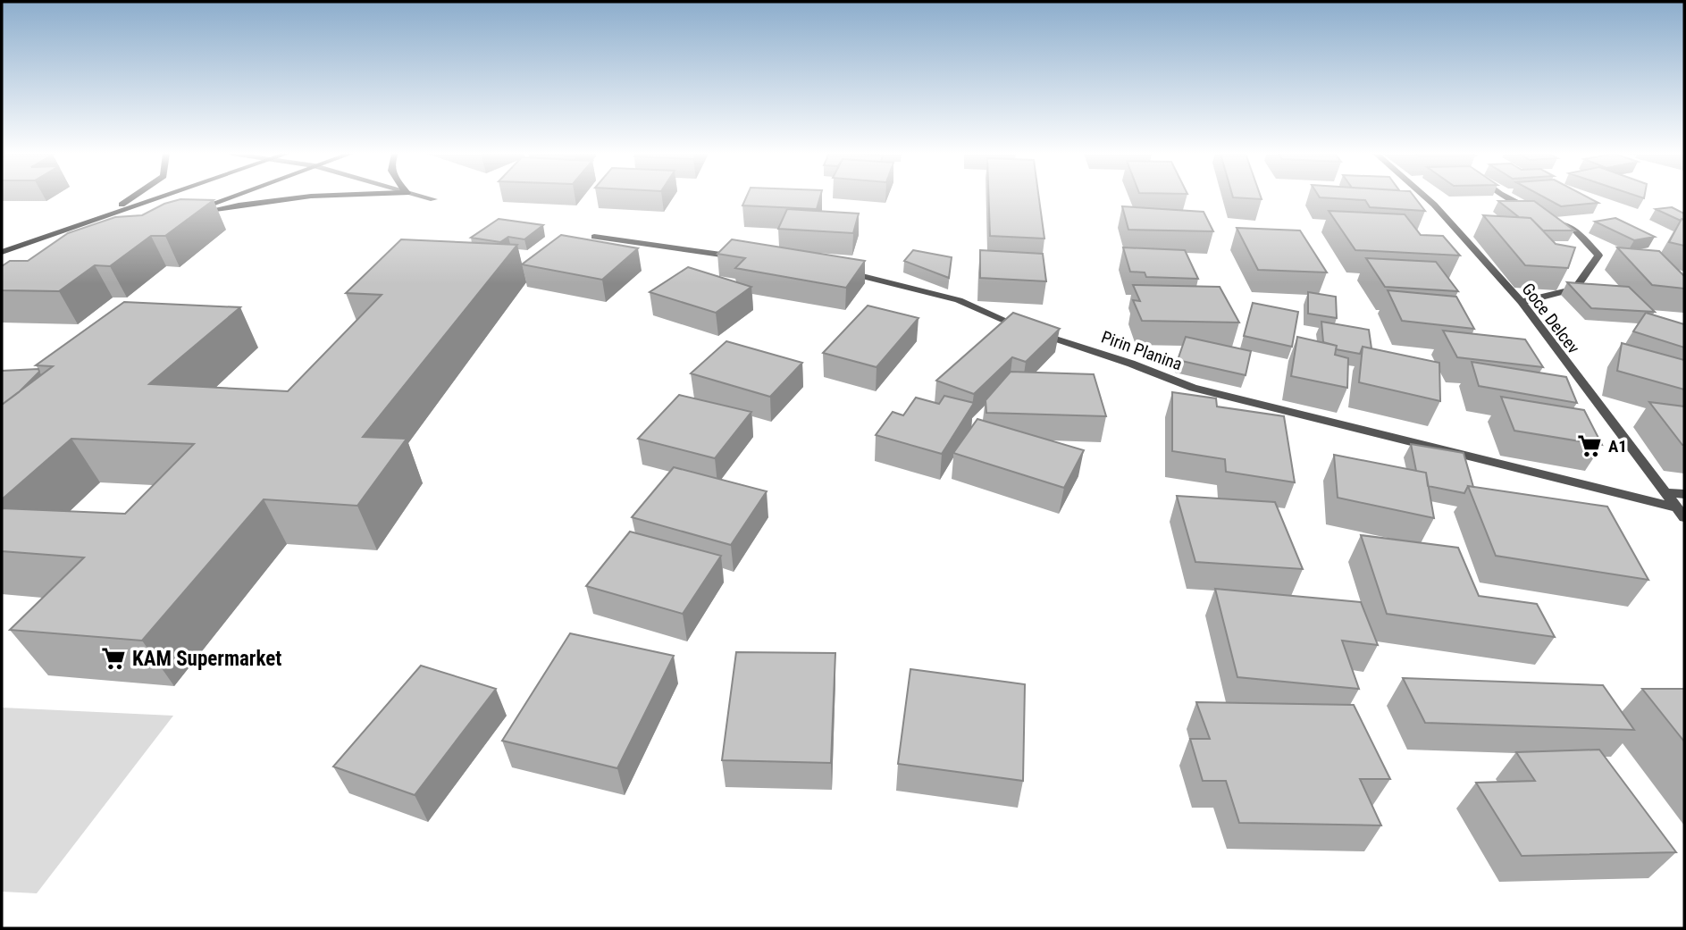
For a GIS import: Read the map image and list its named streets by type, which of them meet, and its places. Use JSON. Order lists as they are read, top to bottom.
{
  "streets": {
    "street": ["Goce Delcev", "Pirin Planina"]
  },
  "crossings": [
    ["Goce Delcev", "Pirin Planina"]
  ],
  "places": {
    "supermarket": ["A1", "KAM Supermarket"]
  }
}
